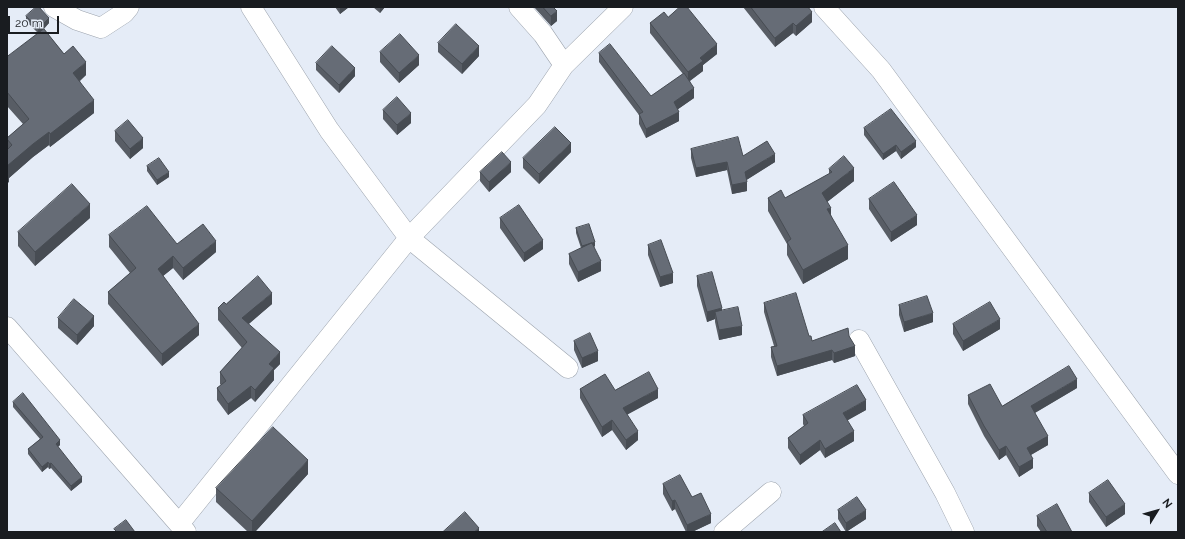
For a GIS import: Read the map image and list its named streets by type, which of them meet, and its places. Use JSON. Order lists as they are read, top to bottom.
{
  "scale_bar": "20 m",
  "north": "top right"
}
